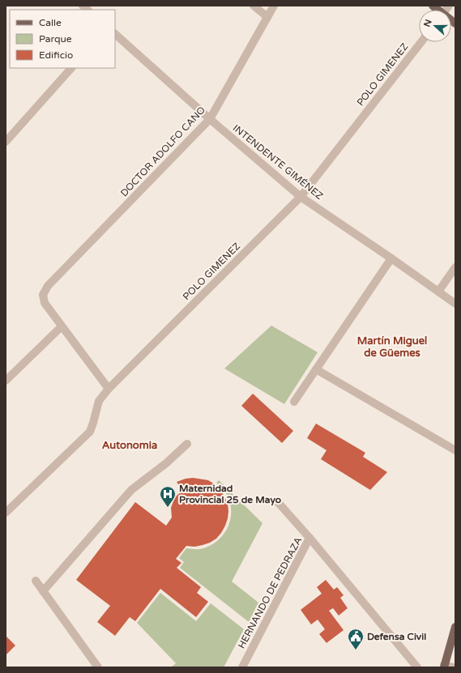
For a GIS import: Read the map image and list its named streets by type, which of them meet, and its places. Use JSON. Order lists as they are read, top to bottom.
{
  "streets": {
    "street": [
      "POLO GIMENEZ",
      "DOCTOR ADOLFO CANO",
      "INTENDENTE GIMÉNEZ",
      "HERNANDO DE PEDRAZA"
    ]
  },
  "crossings": [
    ["POLO GIMENEZ", "INTENDENTE GIMÉNEZ"],
    ["DOCTOR ADOLFO CANO", "INTENDENTE GIMÉNEZ"]
  ],
  "districts": ["Martín Miguel de Güemes", "Autonomia"],
  "places": {
    "hospital": ["Maternidad Provincial 25 de Mayo"],
    "public building": ["Defensa Civil"]
  },
  "legend": ["Calle", "Parque", "Edificio"],
  "north": "left"
}
